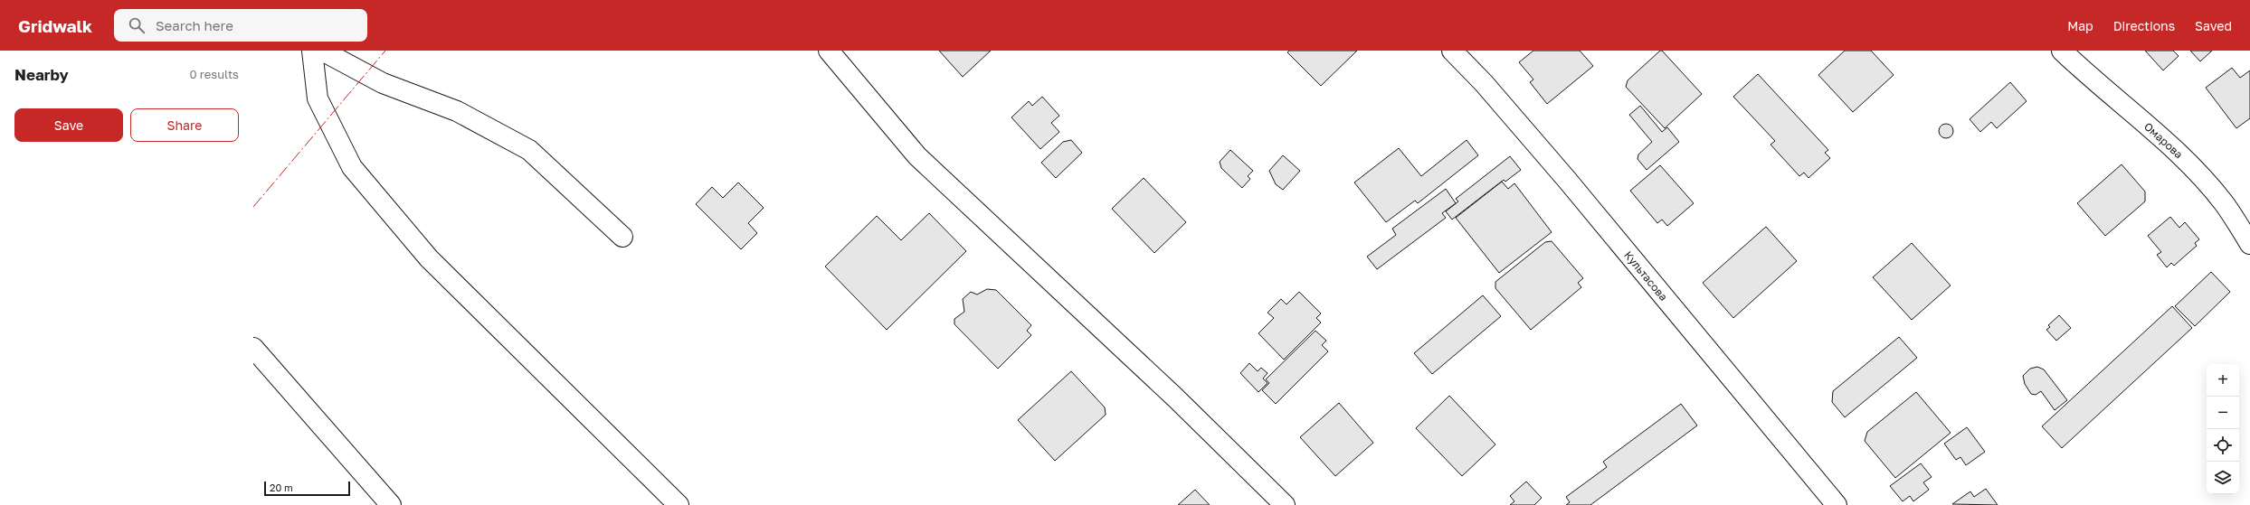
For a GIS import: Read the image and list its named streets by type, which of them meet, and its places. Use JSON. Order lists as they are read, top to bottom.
{
  "streets": {
    "street": ["Омарова", "Культасова"]
  },
  "scale_bar": "20 m",
  "page": {
    "header": "Gridwalk",
    "search": "Search here",
    "nav": ["Map", "Directions", "Saved"],
    "heading": ["Nearby", "0 results"],
    "buttons": ["Save", "Share"],
    "map_buttons": ["+", "−"],
    "scale": "20 m"
  }
}
